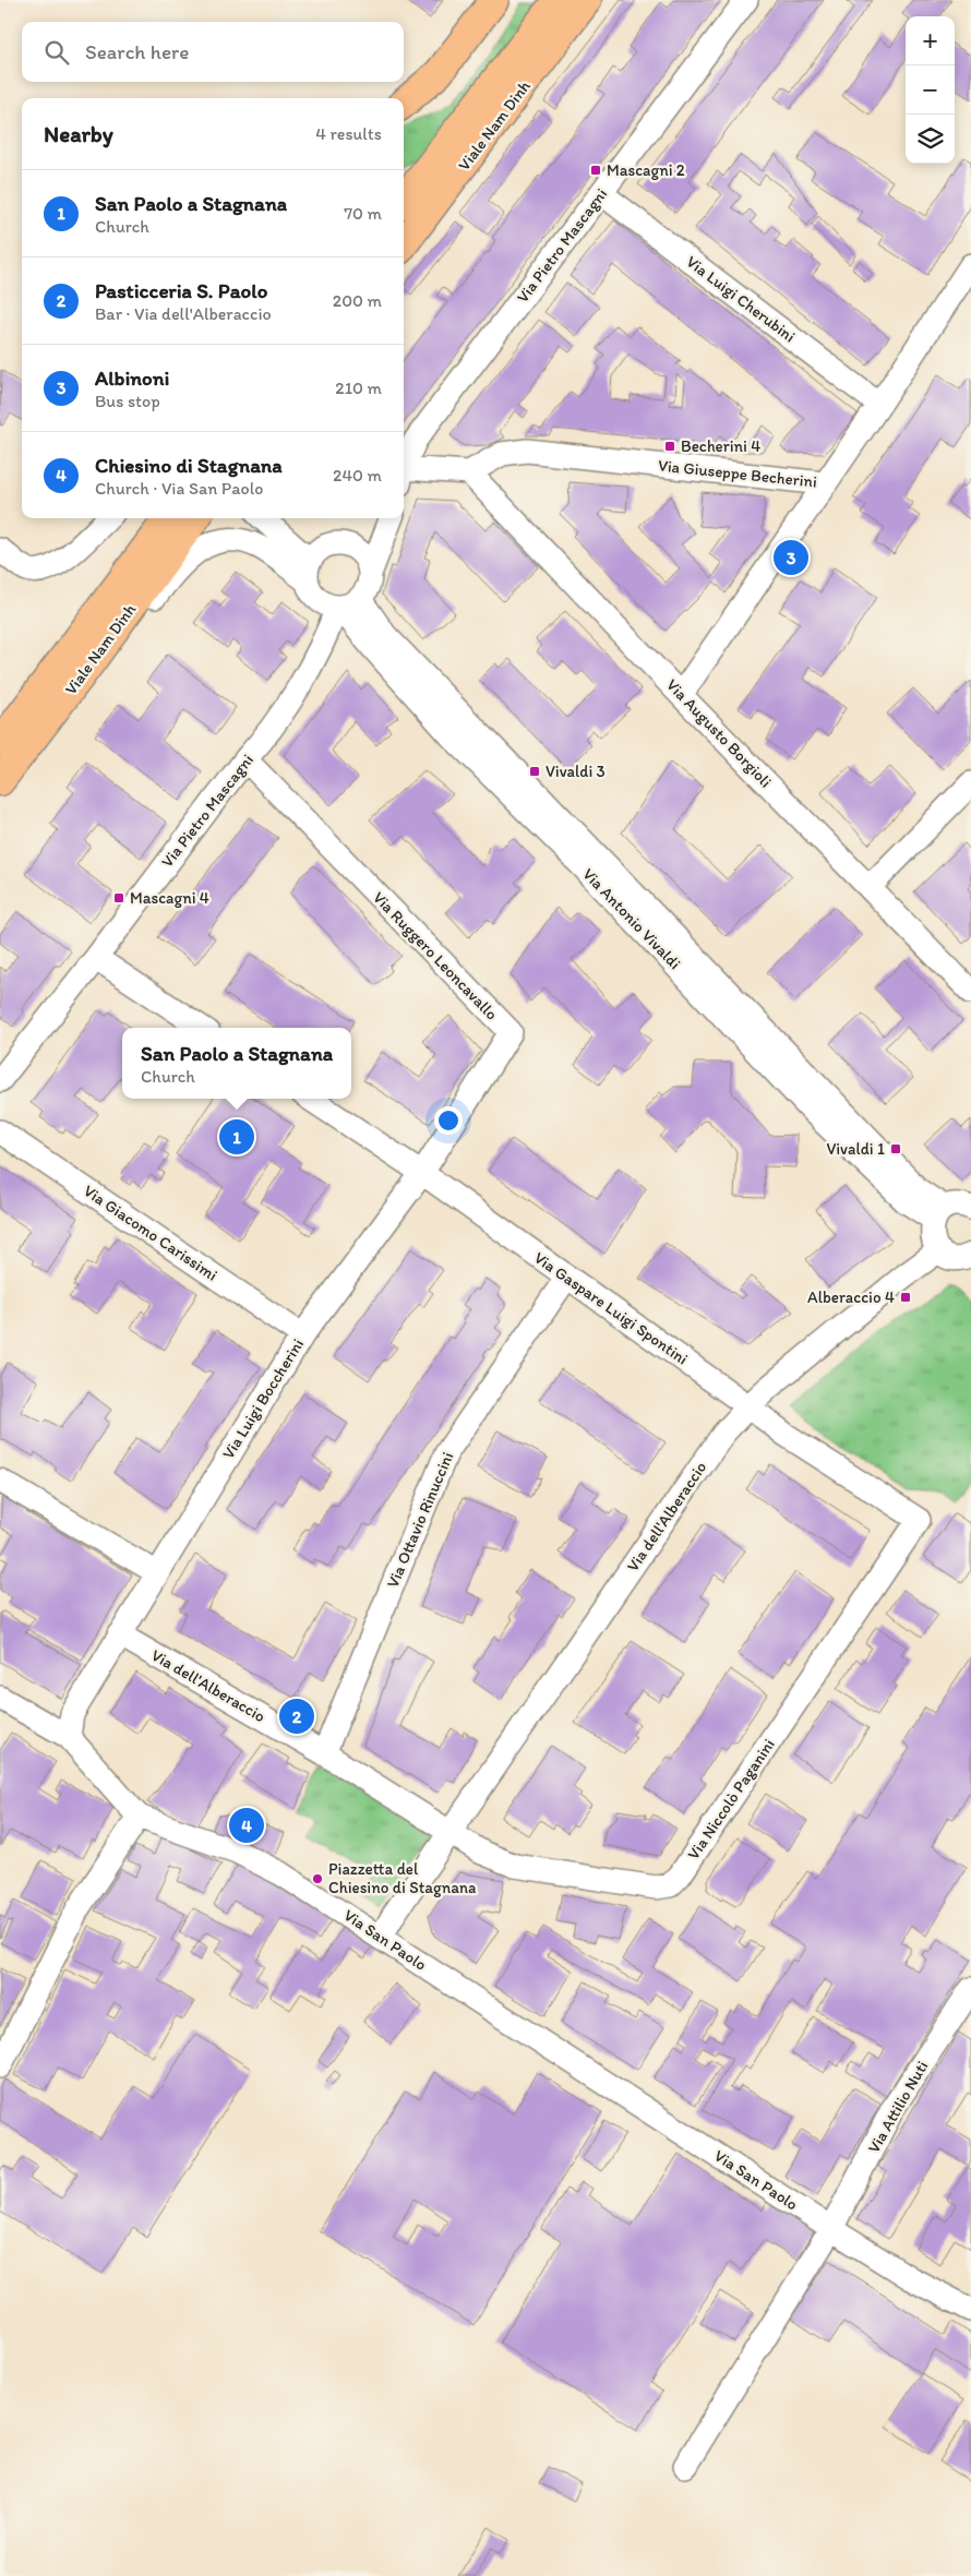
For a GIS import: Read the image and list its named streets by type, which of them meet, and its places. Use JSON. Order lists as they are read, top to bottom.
{
  "streets": {
    "main road": ["Viale Nam Dinh"],
    "street": [
      "Via Pietro Mascagni",
      "Via Luigi Cherubini",
      "Via Giuseppe Becherini",
      "Via Augusto Borgioli",
      "Via Antonio Vivaldi",
      "Via Ruggero Leoncavallo",
      "Via Giacomo Carissimi",
      "Via Gaspare Luigi Spontini",
      "Via Luigi Boccherini",
      "Via dell'Alberaccio",
      "Via Ottavio Rinuccini",
      "Via Niccolò Paganini",
      "Via San Paolo",
      "Via Attilio Nuti"
    ]
  },
  "crossings": [
    ["Via Pietro Mascagni", "Via Luigi Cherubini"],
    ["Via Pietro Mascagni", "Via Antonio Vivaldi"],
    ["Via Pietro Mascagni", "Via Ruggero Leoncavallo"],
    ["Via Luigi Cherubini", "Via Giuseppe Becherini"],
    ["Via Giuseppe Becherini", "Via Augusto Borgioli"],
    ["Via Ruggero Leoncavallo", "Via Gaspare Luigi Spontini"],
    ["Via Ruggero Leoncavallo", "Via Luigi Boccherini"],
    ["Via Giacomo Carissimi", "Via Luigi Boccherini"],
    ["Via Gaspare Luigi Spontini", "Via Luigi Boccherini"],
    ["Via Gaspare Luigi Spontini", "Via dell'Alberaccio"],
    ["Via Gaspare Luigi Spontini", "Via Ottavio Rinuccini"],
    ["Via Gaspare Luigi Spontini", "Via Niccolò Paganini"],
    ["Via Luigi Boccherini", "Via dell'Alberaccio"],
    ["Via dell'Alberaccio", "Via Ottavio Rinuccini"],
    ["Via dell'Alberaccio", "Via Niccolò Paganini"],
    ["Via dell'Alberaccio", "Via San Paolo"],
    ["Via San Paolo", "Via Attilio Nuti"]
  ],
  "places": {
    "transit": [
      "Mascagni 2",
      "Becherini 4",
      "Vivaldi 3",
      "Mascagni 4",
      "Vivaldi 1",
      "Alberaccio 4"
    ],
    "other": ["Piazzetta del Chiesino di Stagnana"]
  },
  "page": {
    "map_buttons": ["+", "−"],
    "search": "Search here",
    "heading": ["Nearby", "4 results"],
    "list": [
      {
        "mark": "1",
        "name": "San Paolo a Stagnana",
        "note": "Church",
        "value": "70 m"
      },
      {
        "mark": "2",
        "name": "Pasticceria S. Paolo",
        "note": "Bar · Via dell'Alberaccio",
        "value": "200 m"
      },
      {
        "mark": "3",
        "name": "Albinoni",
        "note": "Bus stop",
        "value": "210 m"
      },
      {
        "mark": "4",
        "name": "Chiesino di Stagnana",
        "note": "Church · Via San Paolo",
        "value": "240 m"
      }
    ],
    "pins": [
      "3",
      "1",
      "2",
      "4"
    ],
    "popup": ["San Paolo a Stagnana", "Church"]
  }
}
